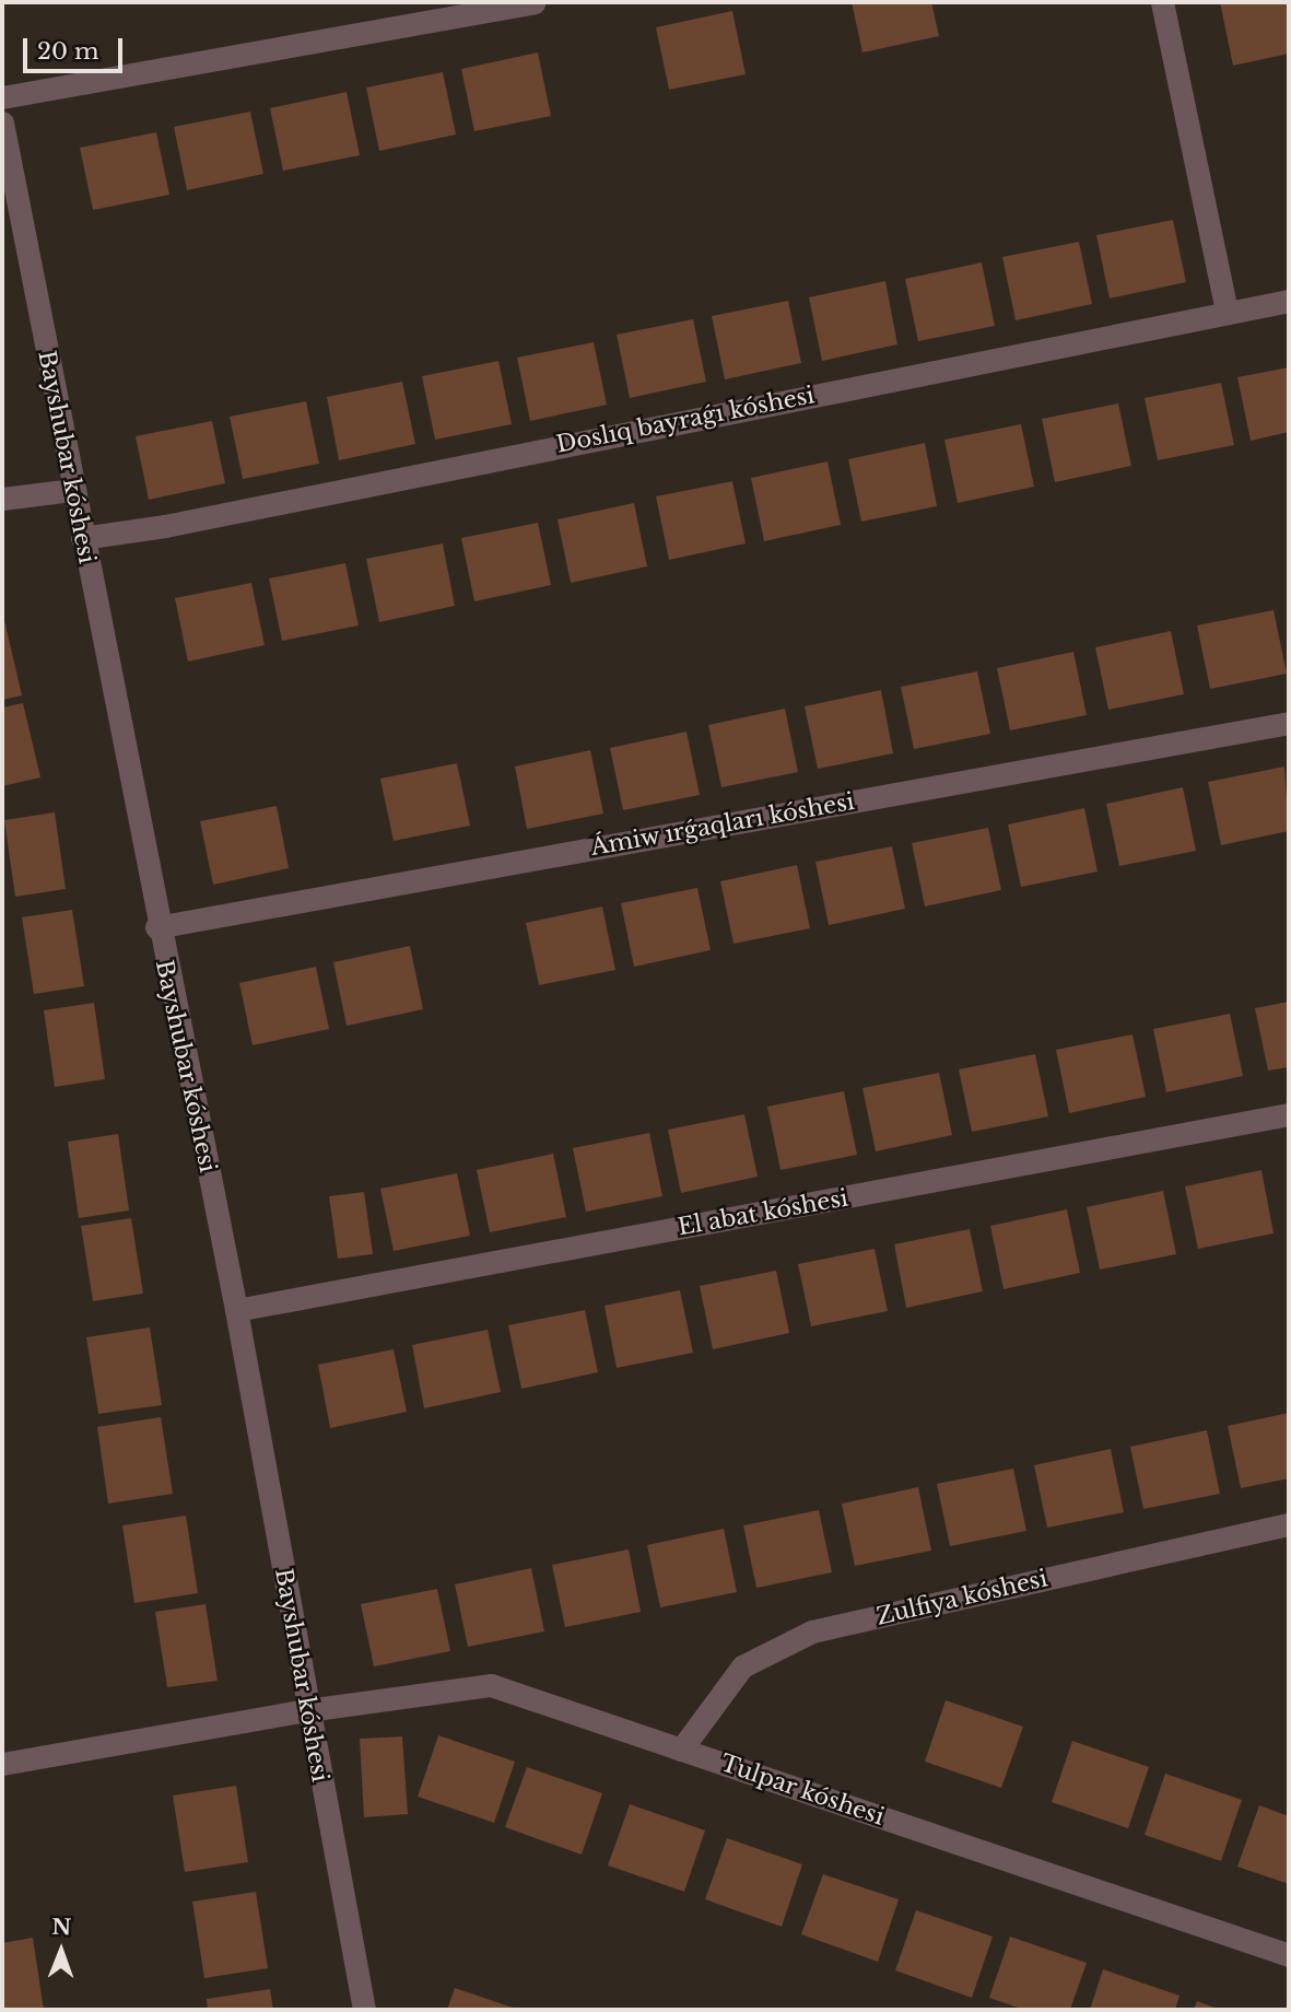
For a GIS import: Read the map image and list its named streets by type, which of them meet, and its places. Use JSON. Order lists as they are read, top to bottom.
{
  "streets": {
    "street": [
      "Doslıq bayraǵı kóshesi",
      "Bayshubar kóshesi",
      "Ámiw ırǵaqları kóshesi",
      "El abat kóshesi",
      "Zulfiya kóshesi",
      "Tulpar kóshesi"
    ]
  },
  "crossings": [
    ["Doslıq bayraǵı kóshesi", "Bayshubar kóshesi"],
    ["Bayshubar kóshesi", "Ámiw ırǵaqları kóshesi"],
    ["Bayshubar kóshesi", "El abat kóshesi"],
    ["Bayshubar kóshesi", "Tulpar kóshesi"],
    ["Zulfiya kóshesi", "Tulpar kóshesi"]
  ],
  "scale_bar": "20 m",
  "north": "top"
}
